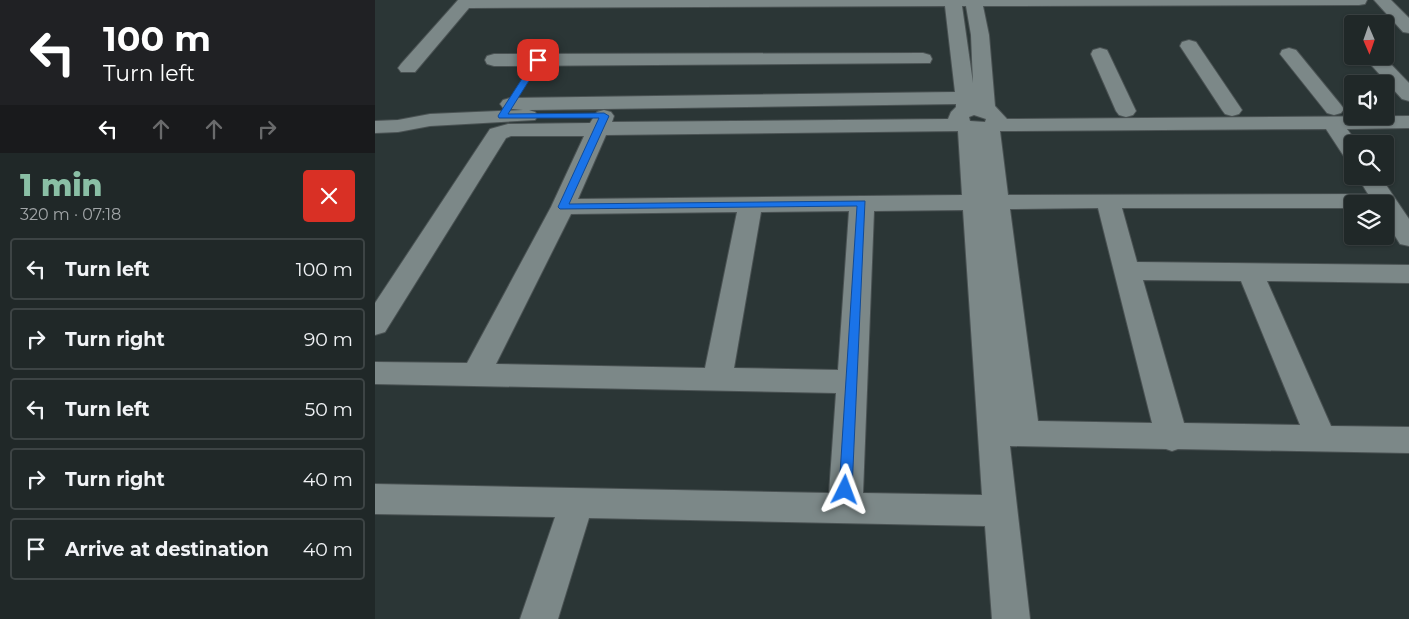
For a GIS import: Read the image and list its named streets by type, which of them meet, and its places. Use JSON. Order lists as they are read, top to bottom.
{
  "north": "bottom",
  "page": {
    "turn": ["100 m", "Turn left"],
    "heading": ["1 min", "320 m · 07:18"],
    "list": [
      {
        "name": "Turn left",
        "value": "100 m"
      },
      {
        "name": "Turn right",
        "value": "90 m"
      },
      {
        "name": "Turn left",
        "value": "50 m"
      },
      {
        "name": "Turn right",
        "value": "40 m"
      },
      {
        "name": "Arrive at destination",
        "value": "40 m"
      }
    ]
  }
}
